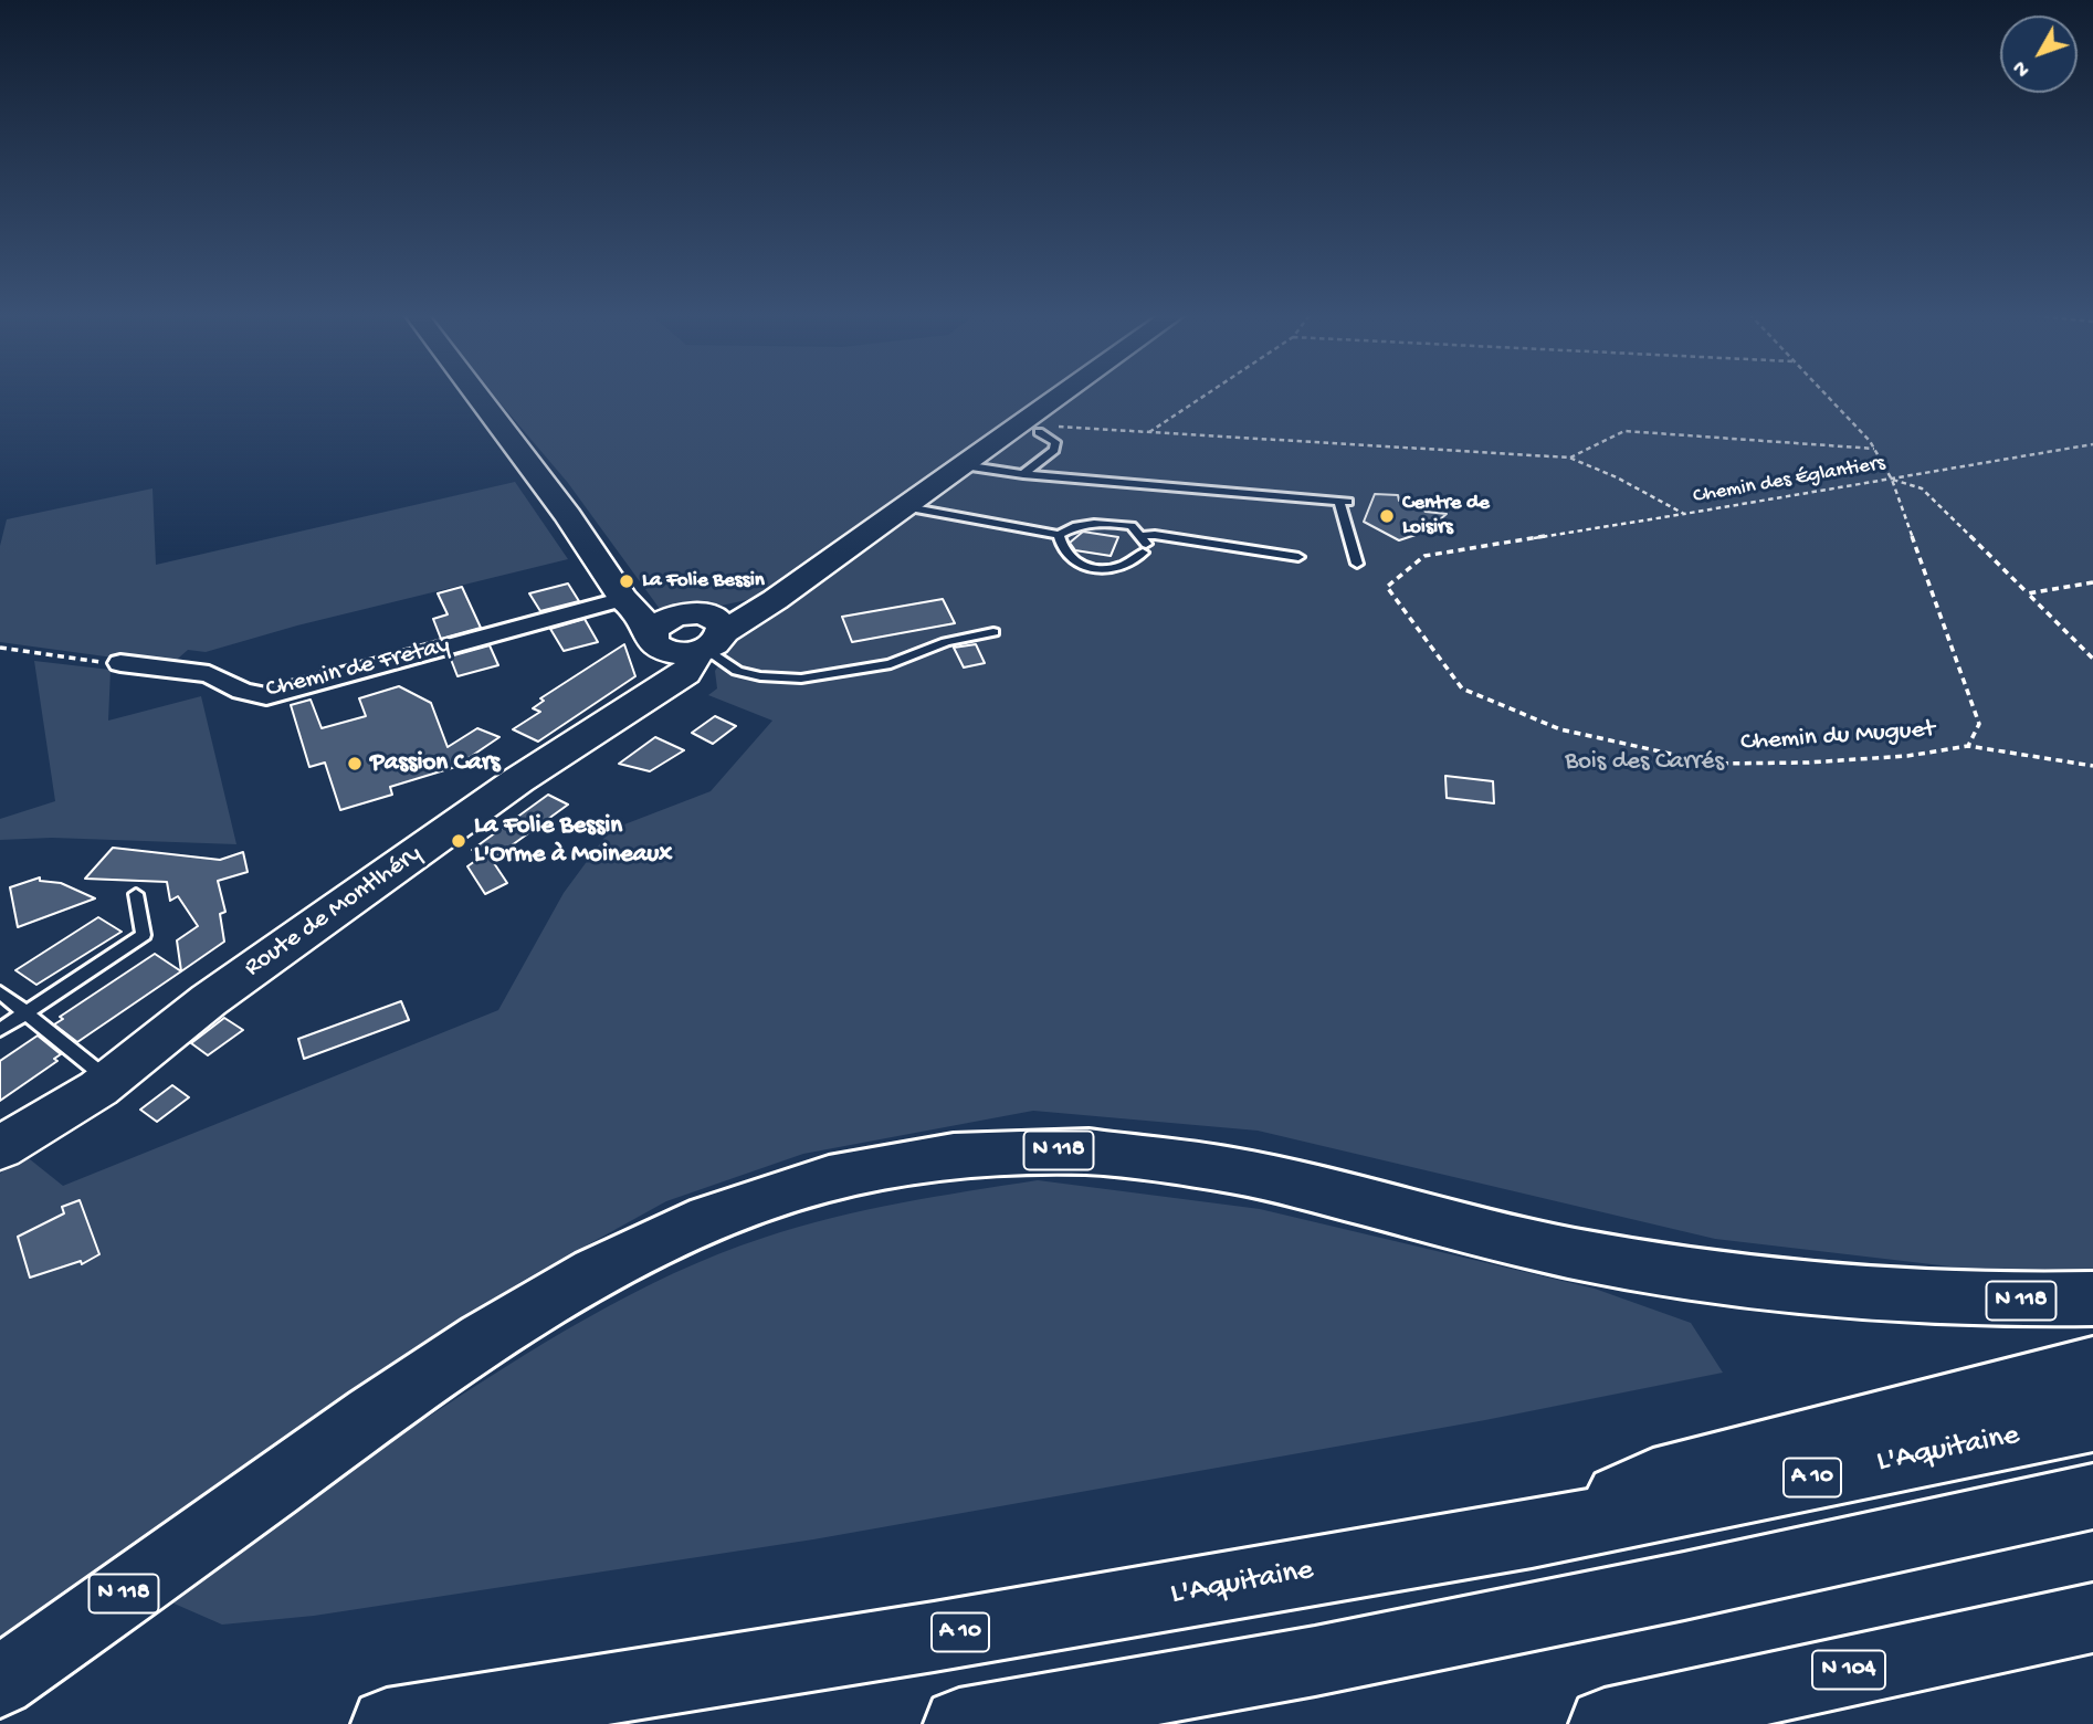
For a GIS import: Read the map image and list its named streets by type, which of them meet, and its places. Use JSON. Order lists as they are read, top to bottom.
{
  "streets": {
    "highway": [
      "N 118",
      "L'Aquitaine",
      "A 10",
      "N 104"
    ],
    "main road": ["Route de Montlhéry"],
    "street": ["Chemin de Fretay"],
    "path": ["Chemin des Églantiers", "Chemin du Muguet"]
  },
  "crossings": [
    ["Chemin des Églantiers", "Chemin du Muguet"],
    ["Chemin de Fretay", "Route de Montlhéry"]
  ],
  "parks": ["Bois des Carrés"],
  "places": [
    "Centre de Loisirs",
    "La Folie Bessin",
    "Passion Cars",
    "La Folie Bessin L'Orme à Moineaux"
  ],
  "north": "bottom left"
}
